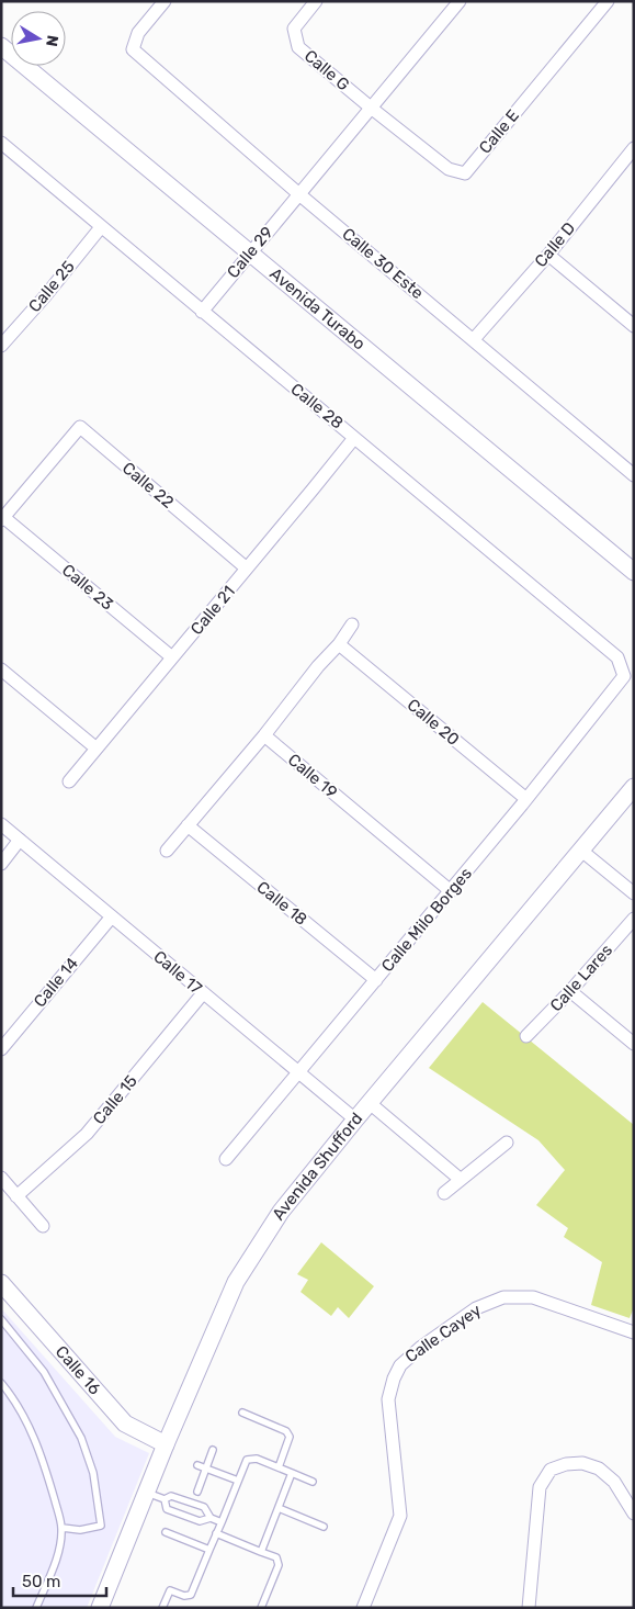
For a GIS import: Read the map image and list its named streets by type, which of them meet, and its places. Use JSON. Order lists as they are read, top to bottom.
{
  "streets": {
    "street": [
      "Calle G",
      "Calle E",
      "Calle D",
      "Calle 29",
      "Calle 30 Este",
      "Calle 25",
      "Avenida Turabo",
      "Calle 28",
      "Calle 22",
      "Calle 23",
      "Calle 21",
      "Calle 20",
      "Calle 19",
      "Calle 18",
      "Calle Milo Borges",
      "Calle 17",
      "Calle Lares",
      "Calle 14",
      "Calle 15",
      "Avenida Shufford",
      "Calle Cayey",
      "Calle 16"
    ]
  },
  "crossings": [
    ["Calle G", "Calle E"],
    ["Calle G", "Calle 29"],
    ["Calle E", "Calle 29"],
    ["Calle D", "Calle 30 Este"],
    ["Calle 29", "Calle 30 Este"],
    ["Calle 29", "Avenida Turabo"],
    ["Calle 29", "Calle 28"],
    ["Calle 25", "Calle 28"],
    ["Calle 28", "Calle 21"],
    ["Calle 28", "Calle Milo Borges"],
    ["Calle 22", "Calle 23"],
    ["Calle 22", "Calle 21"],
    ["Calle 23", "Calle 21"],
    ["Calle 20", "Calle Milo Borges"],
    ["Calle 19", "Calle Milo Borges"],
    ["Calle 18", "Calle Milo Borges"],
    ["Calle Milo Borges", "Calle 17"],
    ["Calle 17", "Calle 14"],
    ["Calle 17", "Calle 15"],
    ["Calle 17", "Avenida Shufford"],
    ["Avenida Shufford", "Calle 16"]
  ],
  "scale_bar": "50 m",
  "north": "right"
}
